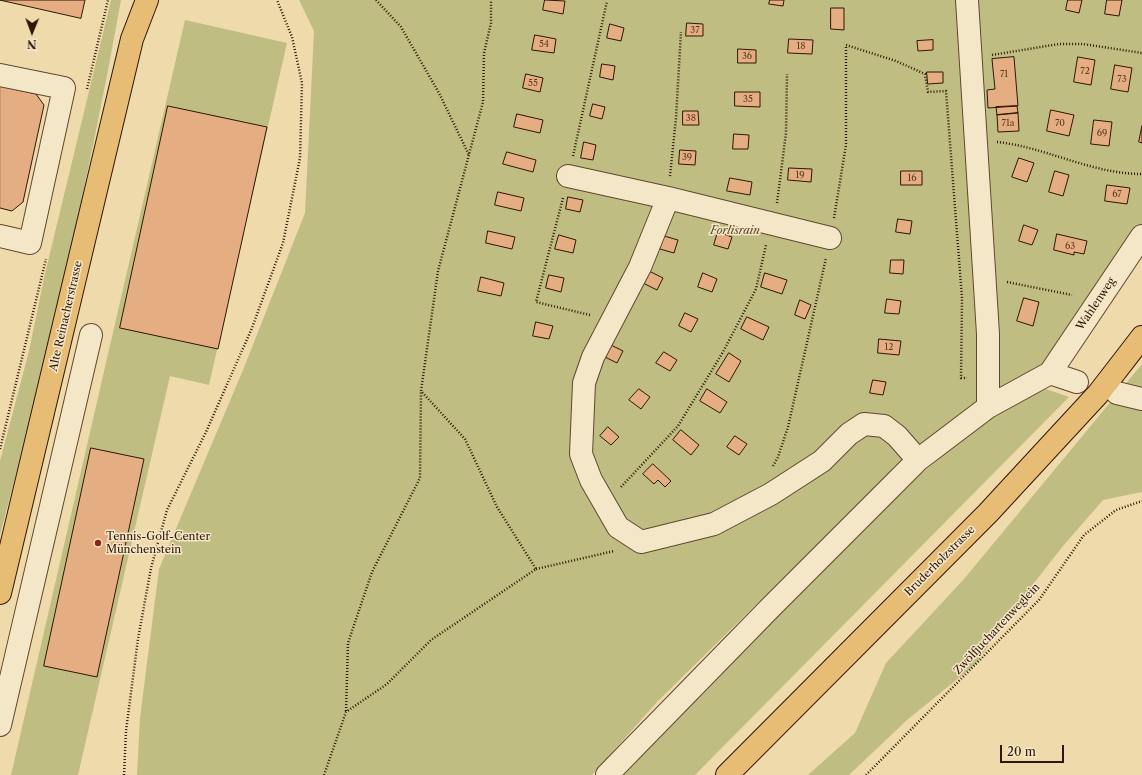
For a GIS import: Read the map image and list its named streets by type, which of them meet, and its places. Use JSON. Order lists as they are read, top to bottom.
{
  "streets": {
    "main road": ["Alte Reinacherstrasse", "Bruderholzstrasse"],
    "street": ["Wahlenweg"],
    "path": ["Zwölfjuchartenweglein"]
  },
  "parks": ["Forlisrain"],
  "places": ["Tennis-Golf-Center Münchenstein"],
  "house_numbers": [
    "37",
    "54",
    "18",
    "36",
    "72",
    "71",
    "73",
    "55",
    "35",
    "38",
    "71a",
    "70",
    "69",
    "39",
    "19",
    "16",
    "67",
    "63",
    "12"
  ],
  "scale_bar": "20 m",
  "north": "bottom"
}
